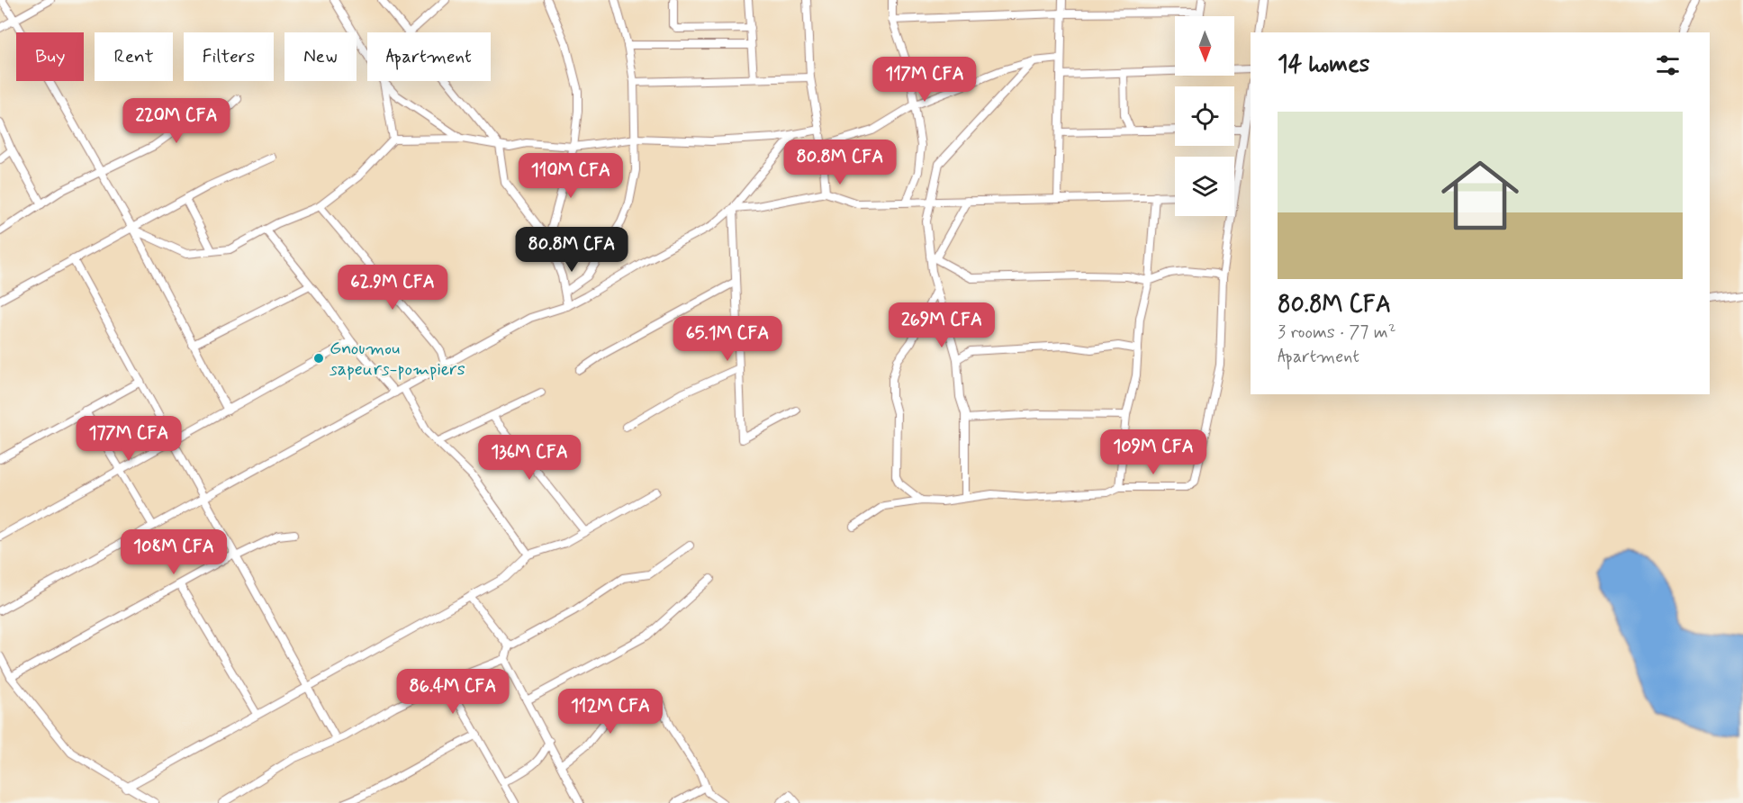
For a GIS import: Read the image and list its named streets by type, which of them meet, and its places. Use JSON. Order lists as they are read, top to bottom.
{
  "places": ["Gnoumou sapeurs-pompiers"],
  "north": "bottom",
  "page": {
    "chip": [
      "Buy",
      "Rent",
      "Filters",
      "New",
      "Apartment"
    ],
    "heading": "14 homes",
    "price": [
      "117M CFA",
      "220M CFA",
      "80.8M CFA",
      "110M CFA",
      "80.8M CFA",
      "62.9M CFA",
      "269M CFA",
      "65.1M CFA",
      "177M CFA",
      "109M CFA",
      "136M CFA",
      "108M CFA",
      "86.4M CFA",
      "112M CFA"
    ],
    "list": [
      {
        "name": "80.8M CFA",
        "note": "3 rooms · 77 m² · Apartment"
      }
    ]
  }
}
